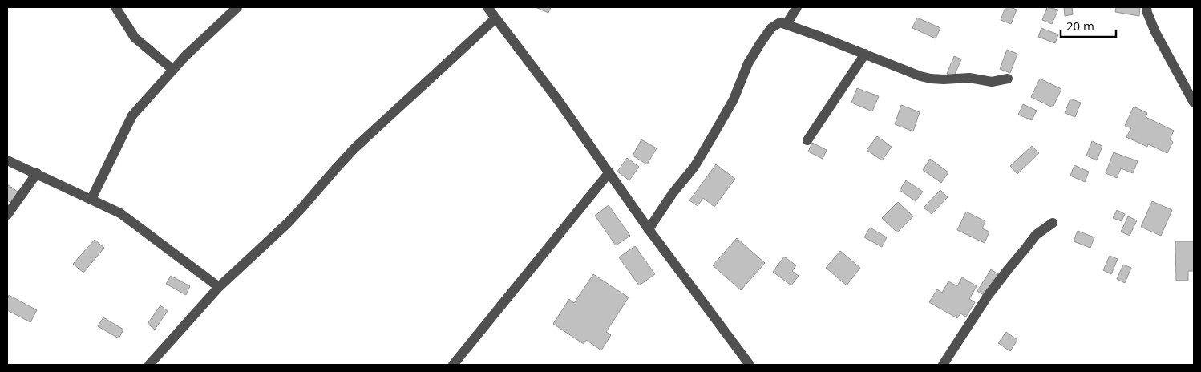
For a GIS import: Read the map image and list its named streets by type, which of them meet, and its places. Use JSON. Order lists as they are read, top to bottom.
{
  "scale_bar": "20 m"
}
